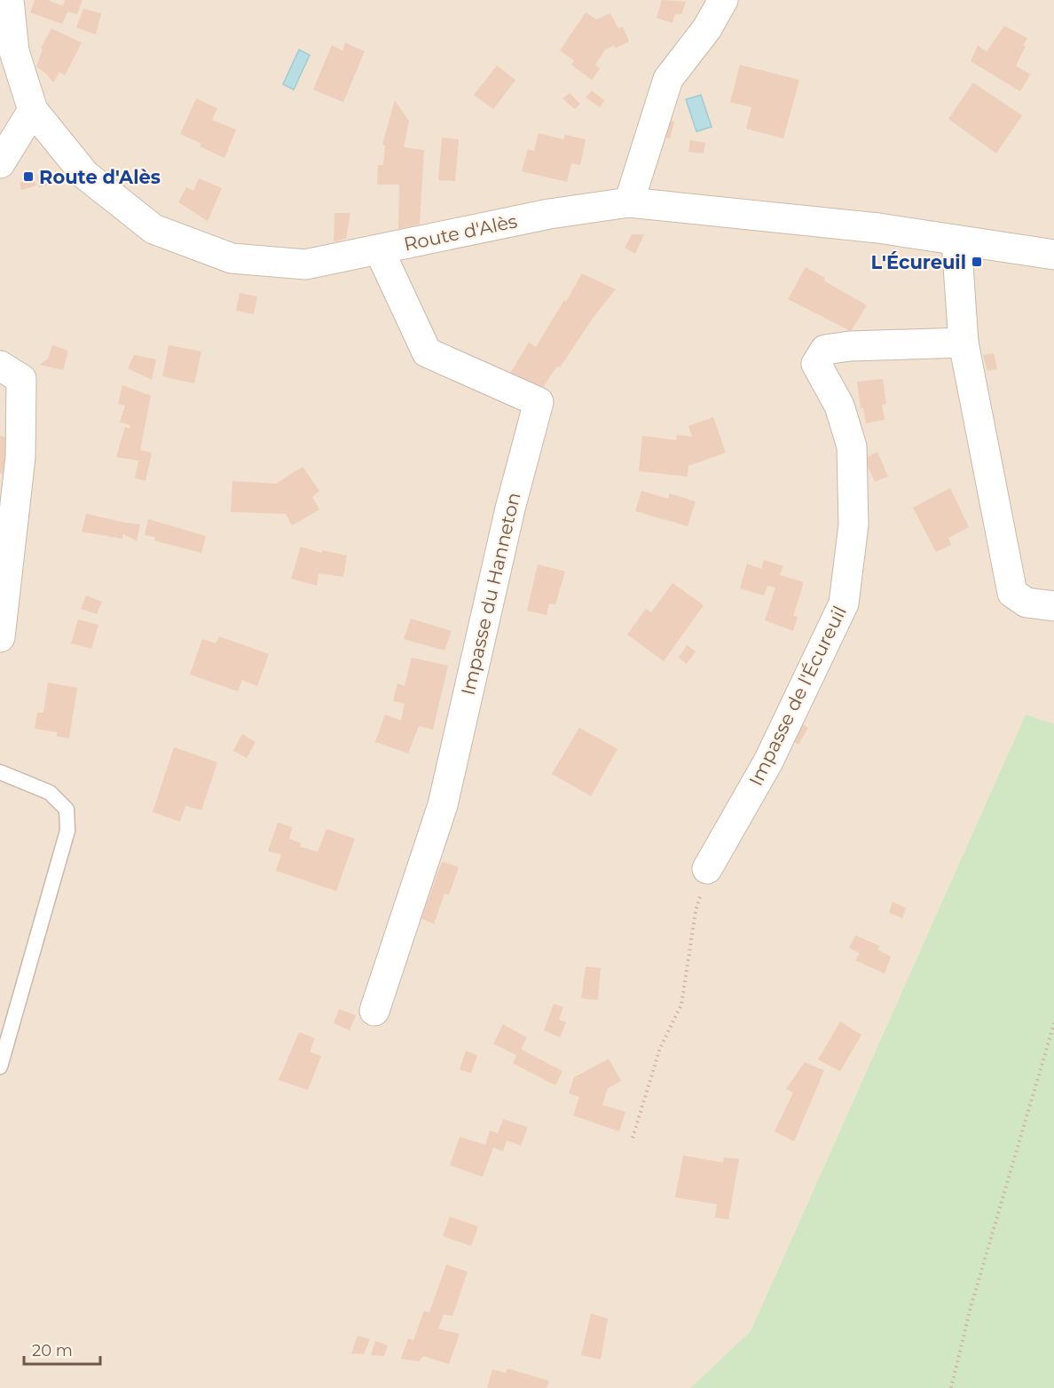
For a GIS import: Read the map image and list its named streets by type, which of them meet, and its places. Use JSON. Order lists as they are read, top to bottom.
{
  "streets": {
    "street": ["Route d'Alès", "Impasse du Hanneton", "Impasse de l'Écureuil"]
  },
  "crossings": [
    ["Route d'Alès", "Impasse du Hanneton"]
  ],
  "places": {
    "transit": ["Route d'Alès", "L'Écureuil"]
  },
  "scale_bar": "20 m"
}
